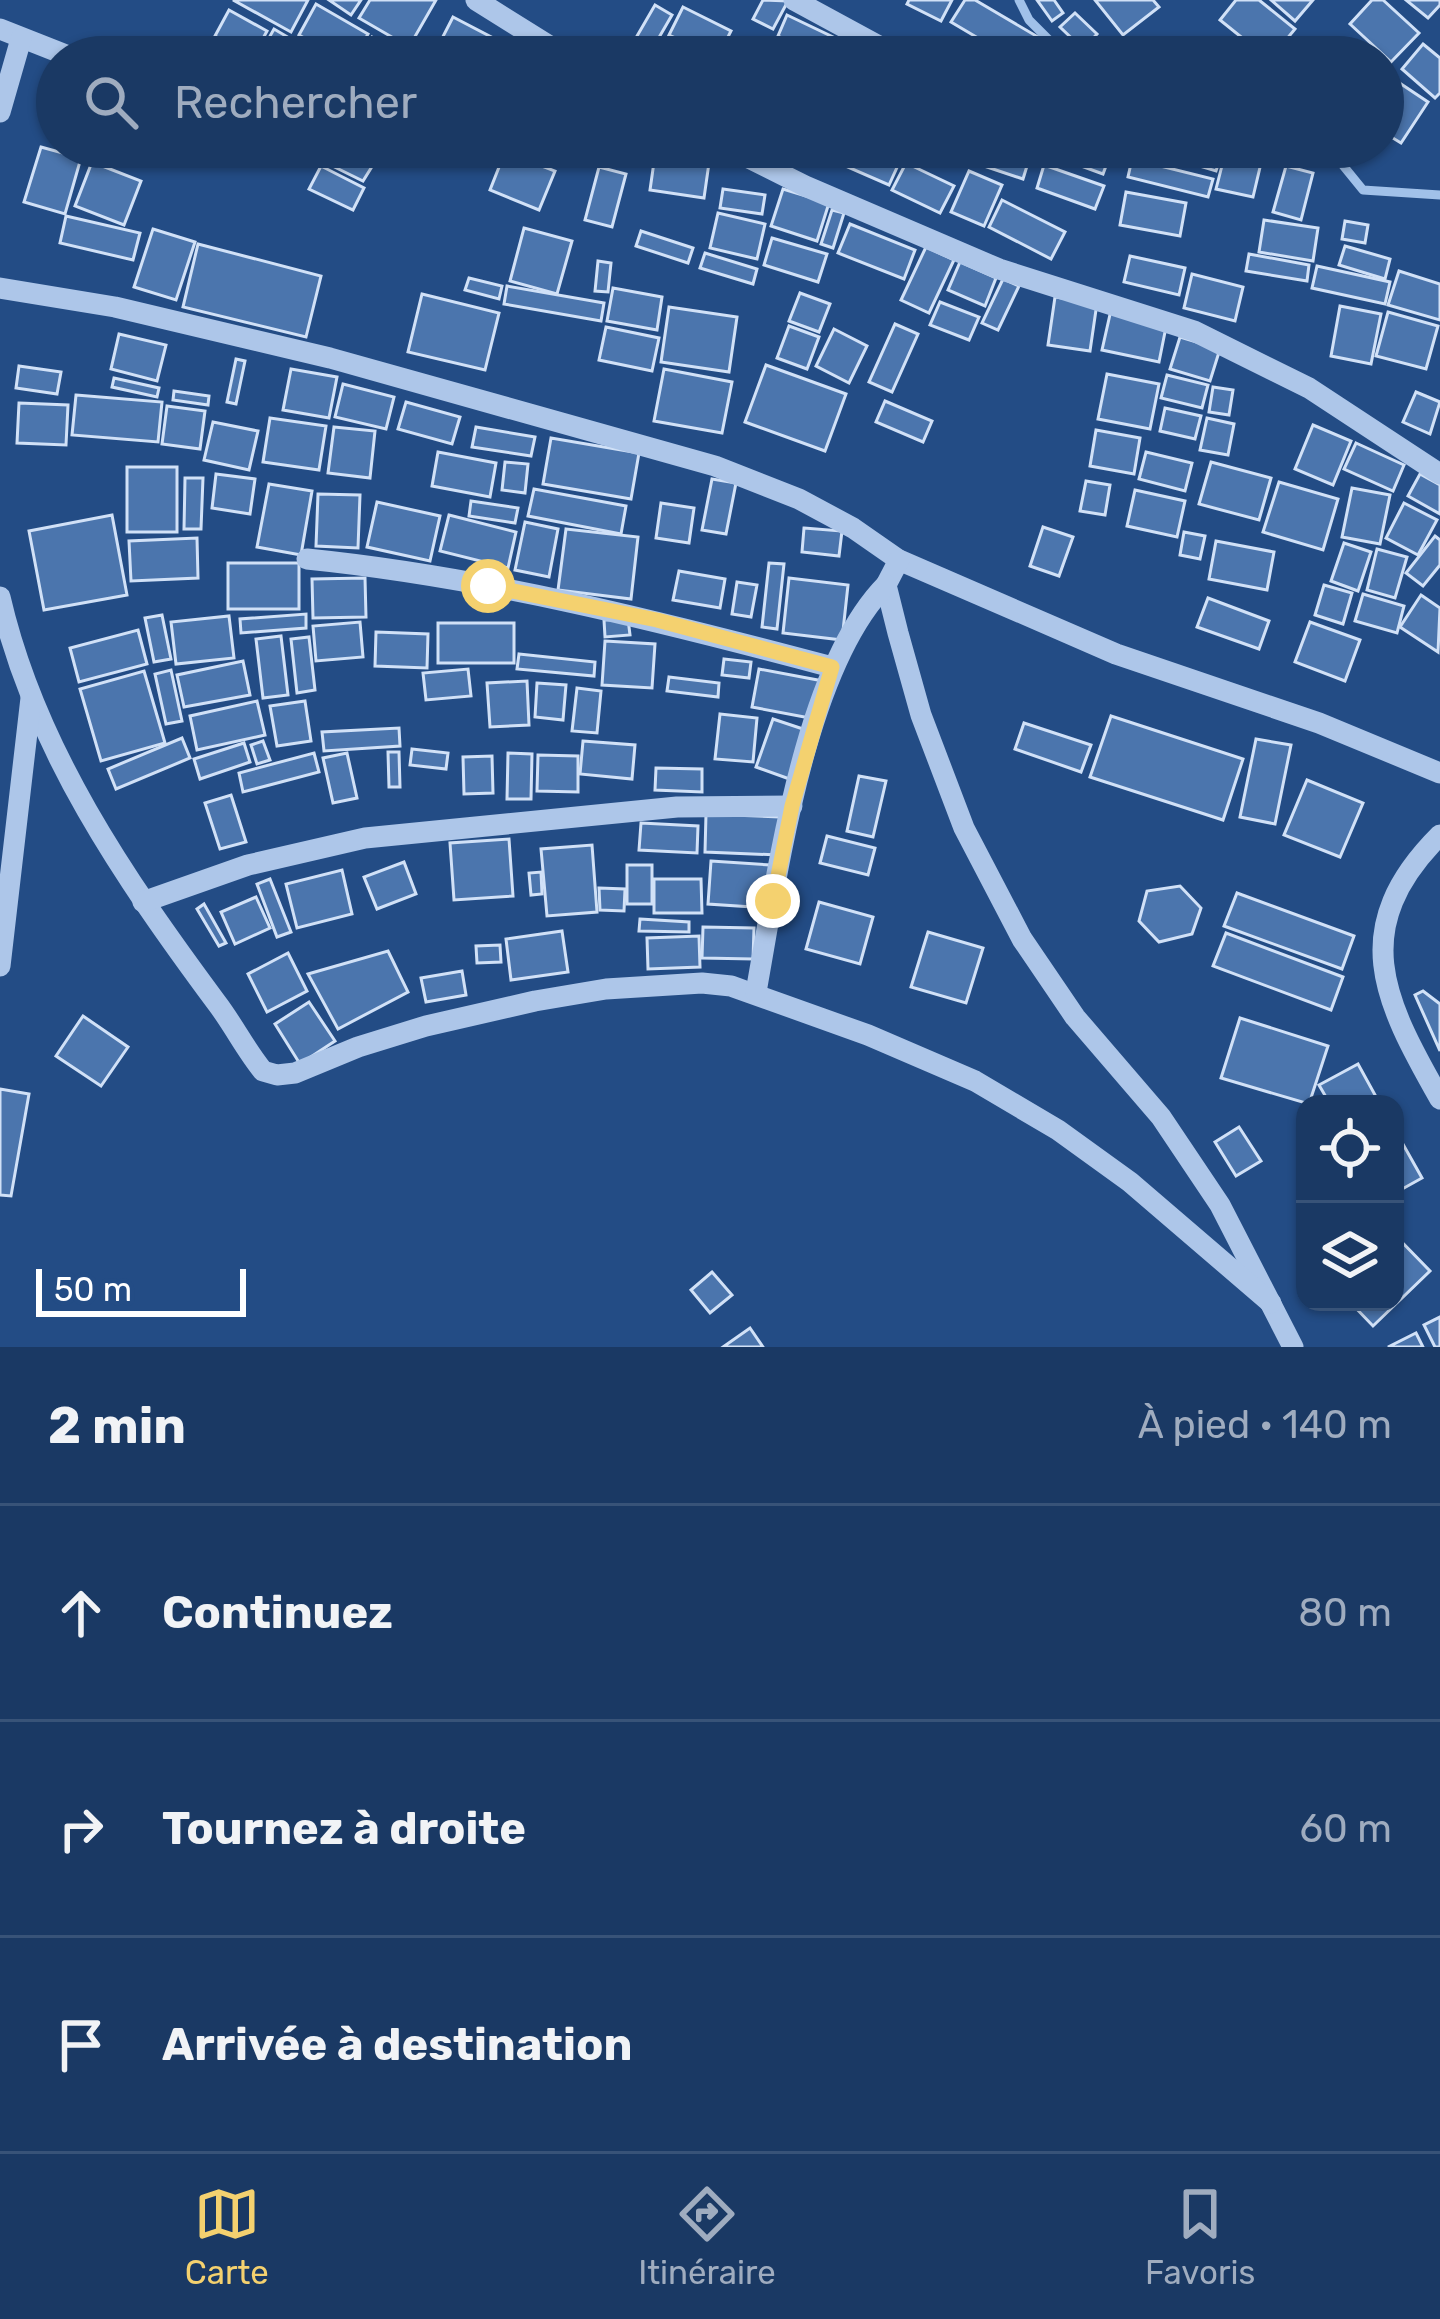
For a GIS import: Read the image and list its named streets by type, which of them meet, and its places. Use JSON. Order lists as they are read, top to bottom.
{
  "scale_bar": "50 m",
  "page": {
    "search": "Rechercher",
    "scale": "50 m",
    "heading": ["2 min", "À pied · 140 m"],
    "list": [
      ["Continuez", "80 m"],
      ["Tournez à droite", "60 m"],
      "Arrivée à destination"
    ],
    "nav": ["Carte", "Itinéraire", "Favoris"]
  }
}
